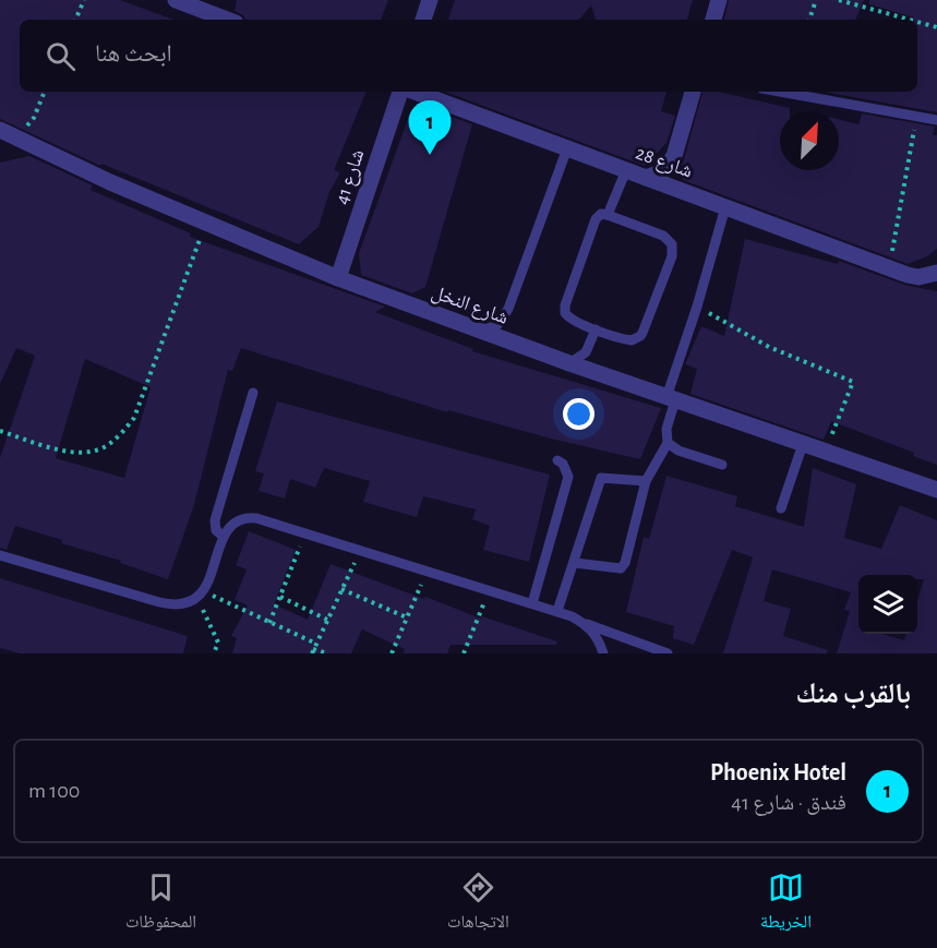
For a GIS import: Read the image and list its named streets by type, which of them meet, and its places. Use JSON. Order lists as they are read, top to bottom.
{
  "streets": {
    "street": ["شارع 28", "شارع 41", "شارع النخل"]
  },
  "crossings": [
    ["شارع 41", "شارع النخل"]
  ],
  "north": "top right",
  "page": {
    "search": "ابحث هنا",
    "pins": "1",
    "heading": "بالقرب منك",
    "list": [
      {
        "mark": "1",
        "name": "Phoenix Hotel",
        "note": "فندق · شارع 41",
        "value": "100 m"
      }
    ],
    "nav": ["الخريطة", "الاتجاهات", "المحفوظات"]
  }
}
